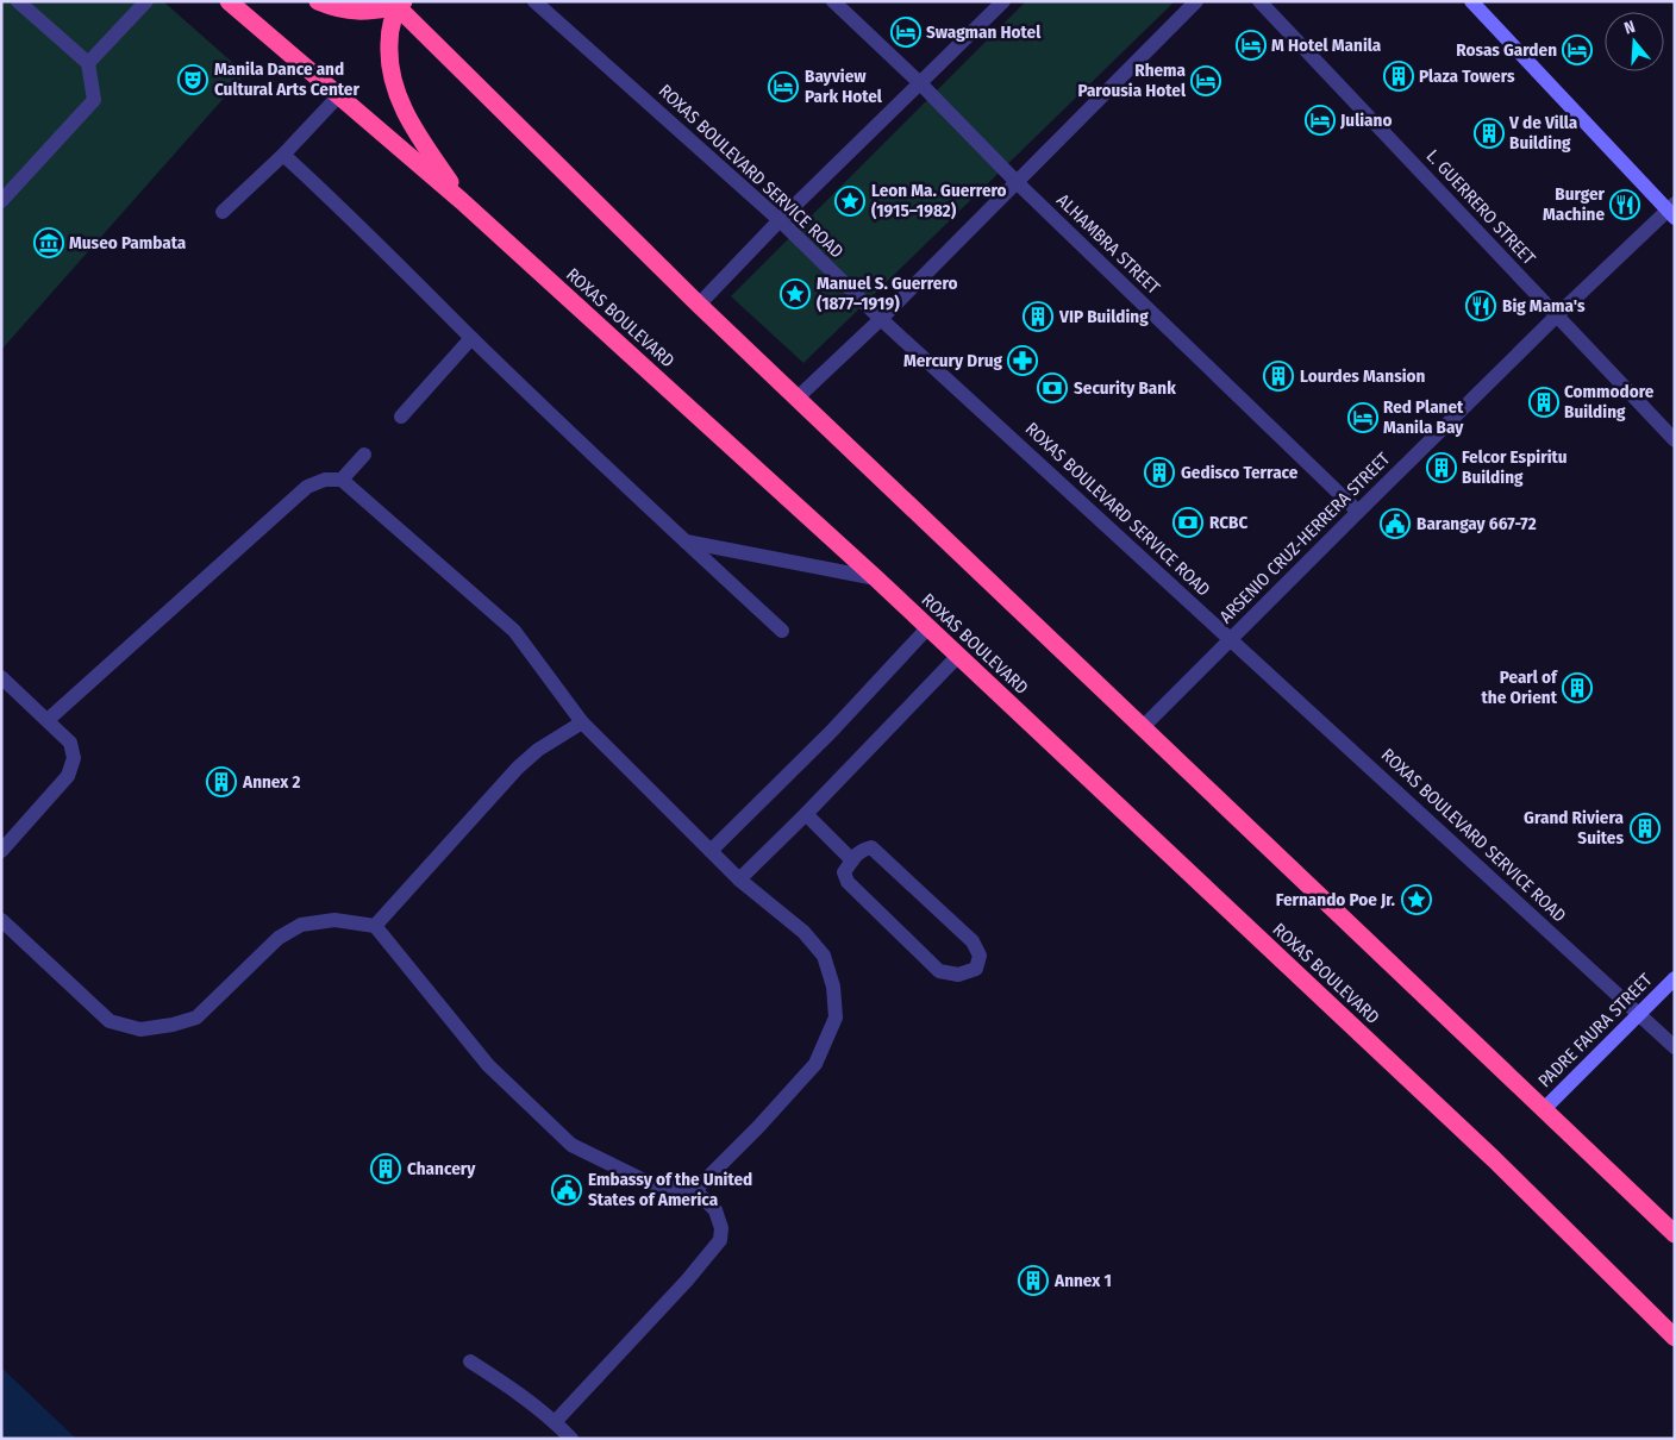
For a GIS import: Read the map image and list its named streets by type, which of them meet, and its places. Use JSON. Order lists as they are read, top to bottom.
{
  "streets": {
    "highway": ["ROXAS BOULEVARD"],
    "main road": ["PADRE FAURA STREET"],
    "street": [
      "ROXAS BOULEVARD SERVICE ROAD",
      "L. GUERRERO STREET",
      "ALHAMBRA STREET",
      "ARSENIO CRUZ-HERRERA STREET"
    ]
  },
  "crossings": [
    ["ROXAS BOULEVARD SERVICE ROAD", "ARSENIO CRUZ-HERRERA STREET"],
    ["ROXAS BOULEVARD SERVICE ROAD", "PADRE FAURA STREET"],
    ["L. GUERRERO STREET", "ARSENIO CRUZ-HERRERA STREET"],
    ["ALHAMBRA STREET", "ARSENIO CRUZ-HERRERA STREET"]
  ],
  "places": {
    "hotel": [
      "Swagman Hotel",
      "M Hotel Manila",
      "Rosas Garden",
      "Rhema Parousia Hotel",
      "Bayview Park Hotel",
      "Juliano",
      "Red Planet Manila Bay"
    ],
    "building": [
      "Plaza Towers",
      "V de Villa Building",
      "VIP Building",
      "Lourdes Mansion",
      "Commodore Building",
      "Felcor Espiritu Building",
      "Gedisco Terrace",
      "Pearl of the Orient",
      "Annex 2",
      "Grand Riviera Suites",
      "Chancery",
      "Annex 1"
    ],
    "theatre": ["Manila Dance and Cultural Arts Center"],
    "place": ["Leon Ma. Guerrero (1915–1982)", "Manuel S. Guerrero (1877–1919)", "Fernando Poe Jr."],
    "restaurant": ["Burger Machine", "Big Mama's"],
    "museum": ["Museo Pambata"],
    "pharmacy": ["Mercury Drug"],
    "bank": ["Security Bank", "RCBC"],
    "public building": ["Barangay 667-72", "Embassy of the United States of America"]
  },
  "north": "top"
}
